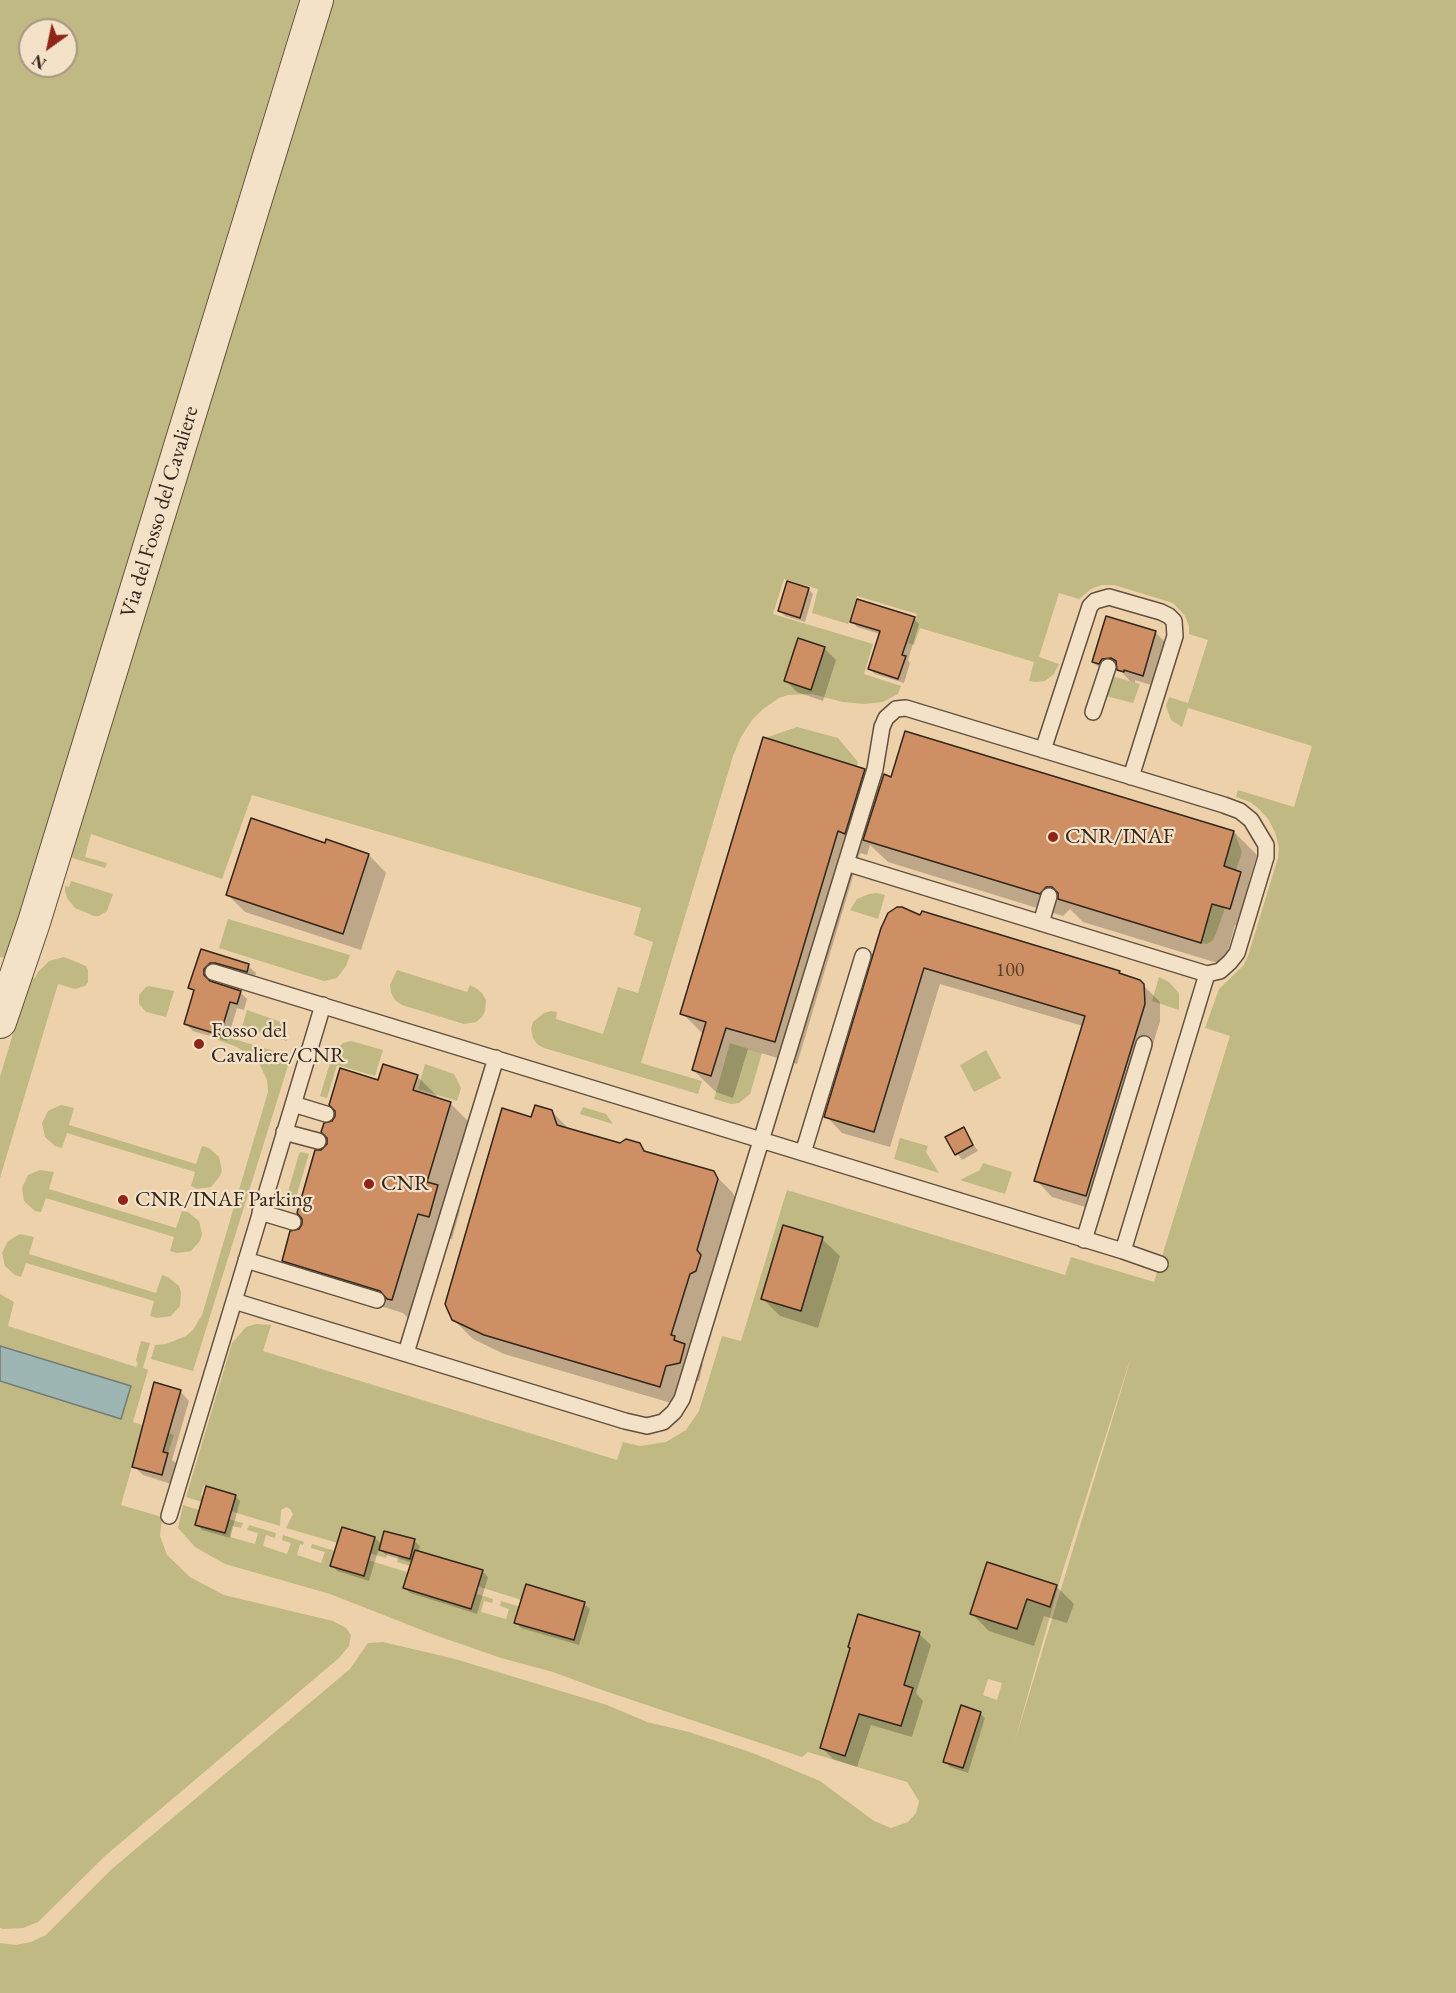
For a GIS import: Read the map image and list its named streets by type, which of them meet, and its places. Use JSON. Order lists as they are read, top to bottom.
{
  "streets": {
    "street": ["Via del Fosso del Cavaliere"]
  },
  "places": [
    "CNR/INAF",
    "Fosso del Cavaliere/CNR",
    "CNR",
    "CNR/INAF Parking"
  ],
  "house_numbers": ["100"],
  "north": "bottom left"
}
